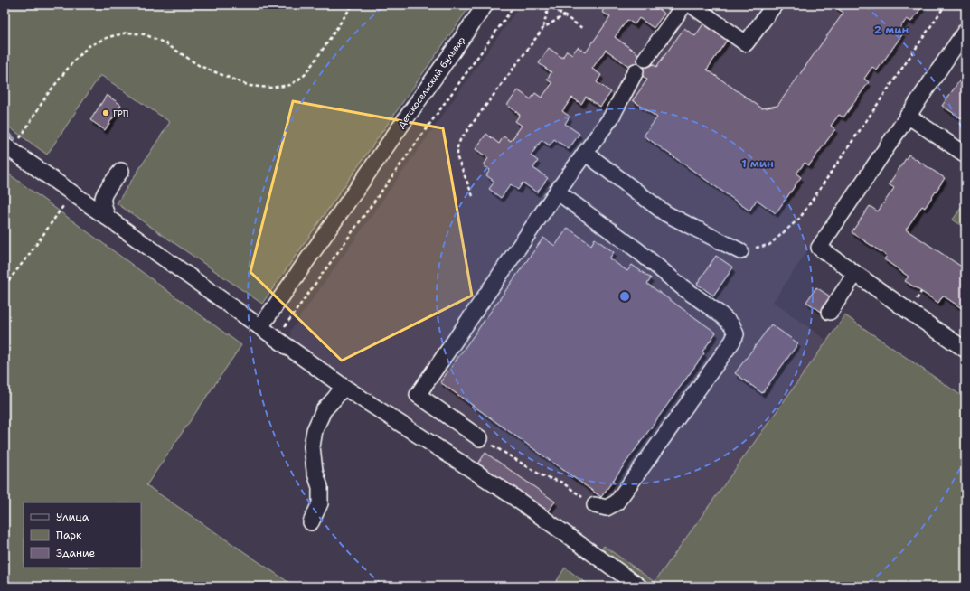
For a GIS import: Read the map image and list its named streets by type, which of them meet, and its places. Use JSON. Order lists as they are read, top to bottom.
{
  "streets": {
    "lane": ["Детскосельский бульвар"]
  },
  "places": ["ГРП"],
  "legend": ["Улица", "Парк", "Здание"],
  "rings": ["2 мин", "1 мин"]
}
